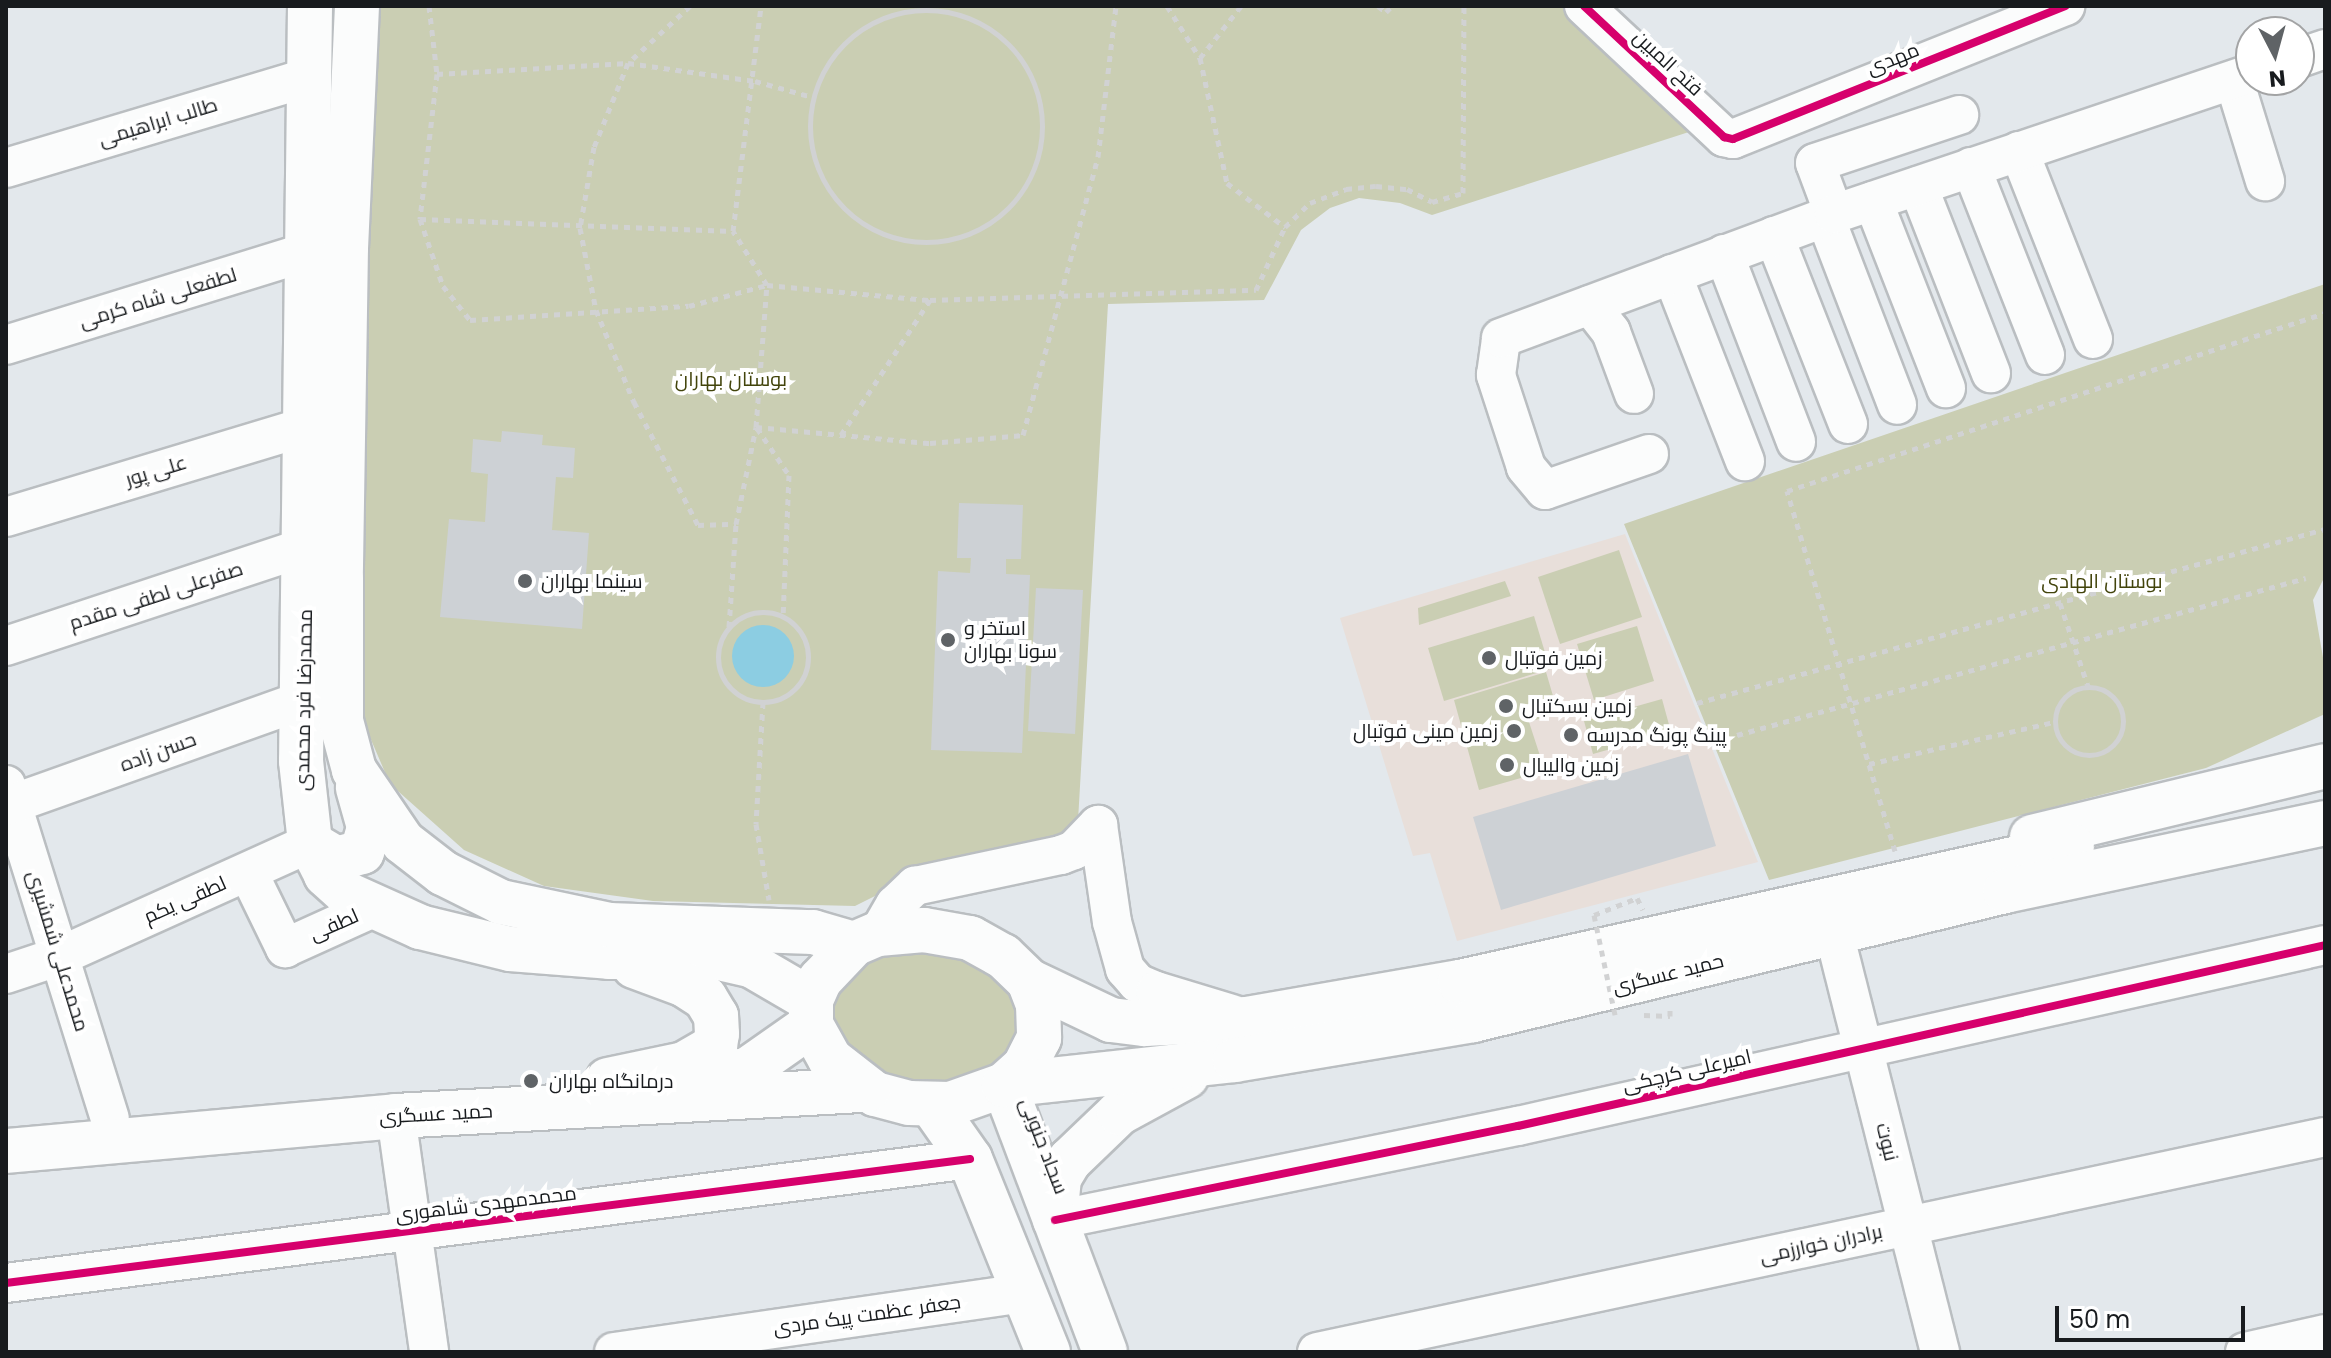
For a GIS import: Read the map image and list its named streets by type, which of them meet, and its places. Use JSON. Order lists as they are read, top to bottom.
{
  "streets": {
    "main road": ["محمدرضا فرد محمدی", "حمید عسگری", "سجاد جنوبی"],
    "street": [
      "مهدی",
      "فتح المبین",
      "طالب ابراهیمی",
      "لطفعلی شاه کرمی",
      "علی پور",
      "صفرعلی لطفی مقدم",
      "حسن زاده",
      "لطفی یکم",
      "لطفی",
      "محمدعلی شمشیری",
      "امیرعلی کرچکی",
      "نبوت",
      "محمدمهدی شاهوری",
      "برادران خوارزمی",
      "جعفر عظمت پیک مردی"
    ]
  },
  "crossings": [
    ["مهدی", "فتح المبین"],
    ["طالب ابراهیمی", "محمدرضا فرد محمدی"],
    ["لطفعلی شاه کرمی", "محمدرضا فرد محمدی"],
    ["علی پور", "محمدرضا فرد محمدی"],
    ["صفرعلی لطفی مقدم", "محمدرضا فرد محمدی"],
    ["محمدرضا فرد محمدی", "حسن زاده"],
    ["محمدرضا فرد محمدی", "لطفی یکم"],
    ["محمدرضا فرد محمدی", "لطفی"],
    ["محمدرضا فرد محمدی", "حمید عسگری"],
    ["محمدرضا فرد محمدی", "سجاد جنوبی"],
    ["حسن زاده", "محمدعلی شمشیری"],
    ["لطفی یکم", "لطفی"],
    ["لطفی یکم", "محمدعلی شمشیری"],
    ["محمدعلی شمشیری", "حمید عسگری"],
    ["حمید عسگری", "نبوت"],
    ["حمید عسگری", "سجاد جنوبی"],
    ["امیرعلی کرچکی", "نبوت"],
    ["امیرعلی کرچکی", "سجاد جنوبی"],
    ["نبوت", "برادران خوارزمی"]
  ],
  "parks": ["بوستان بهاران", "بوستان الهادی"],
  "places": [
    "سینما بهاران",
    "استخر و سونا بهاران",
    "زمین فوتبال",
    "زمین بسکتبال",
    "زمین مینی فوتبال",
    "پینگ پونگ مدرسه",
    "زمین والیبال",
    "درمانگاه بهاران"
  ],
  "scale_bar": "50 m",
  "north": "bottom"
}
